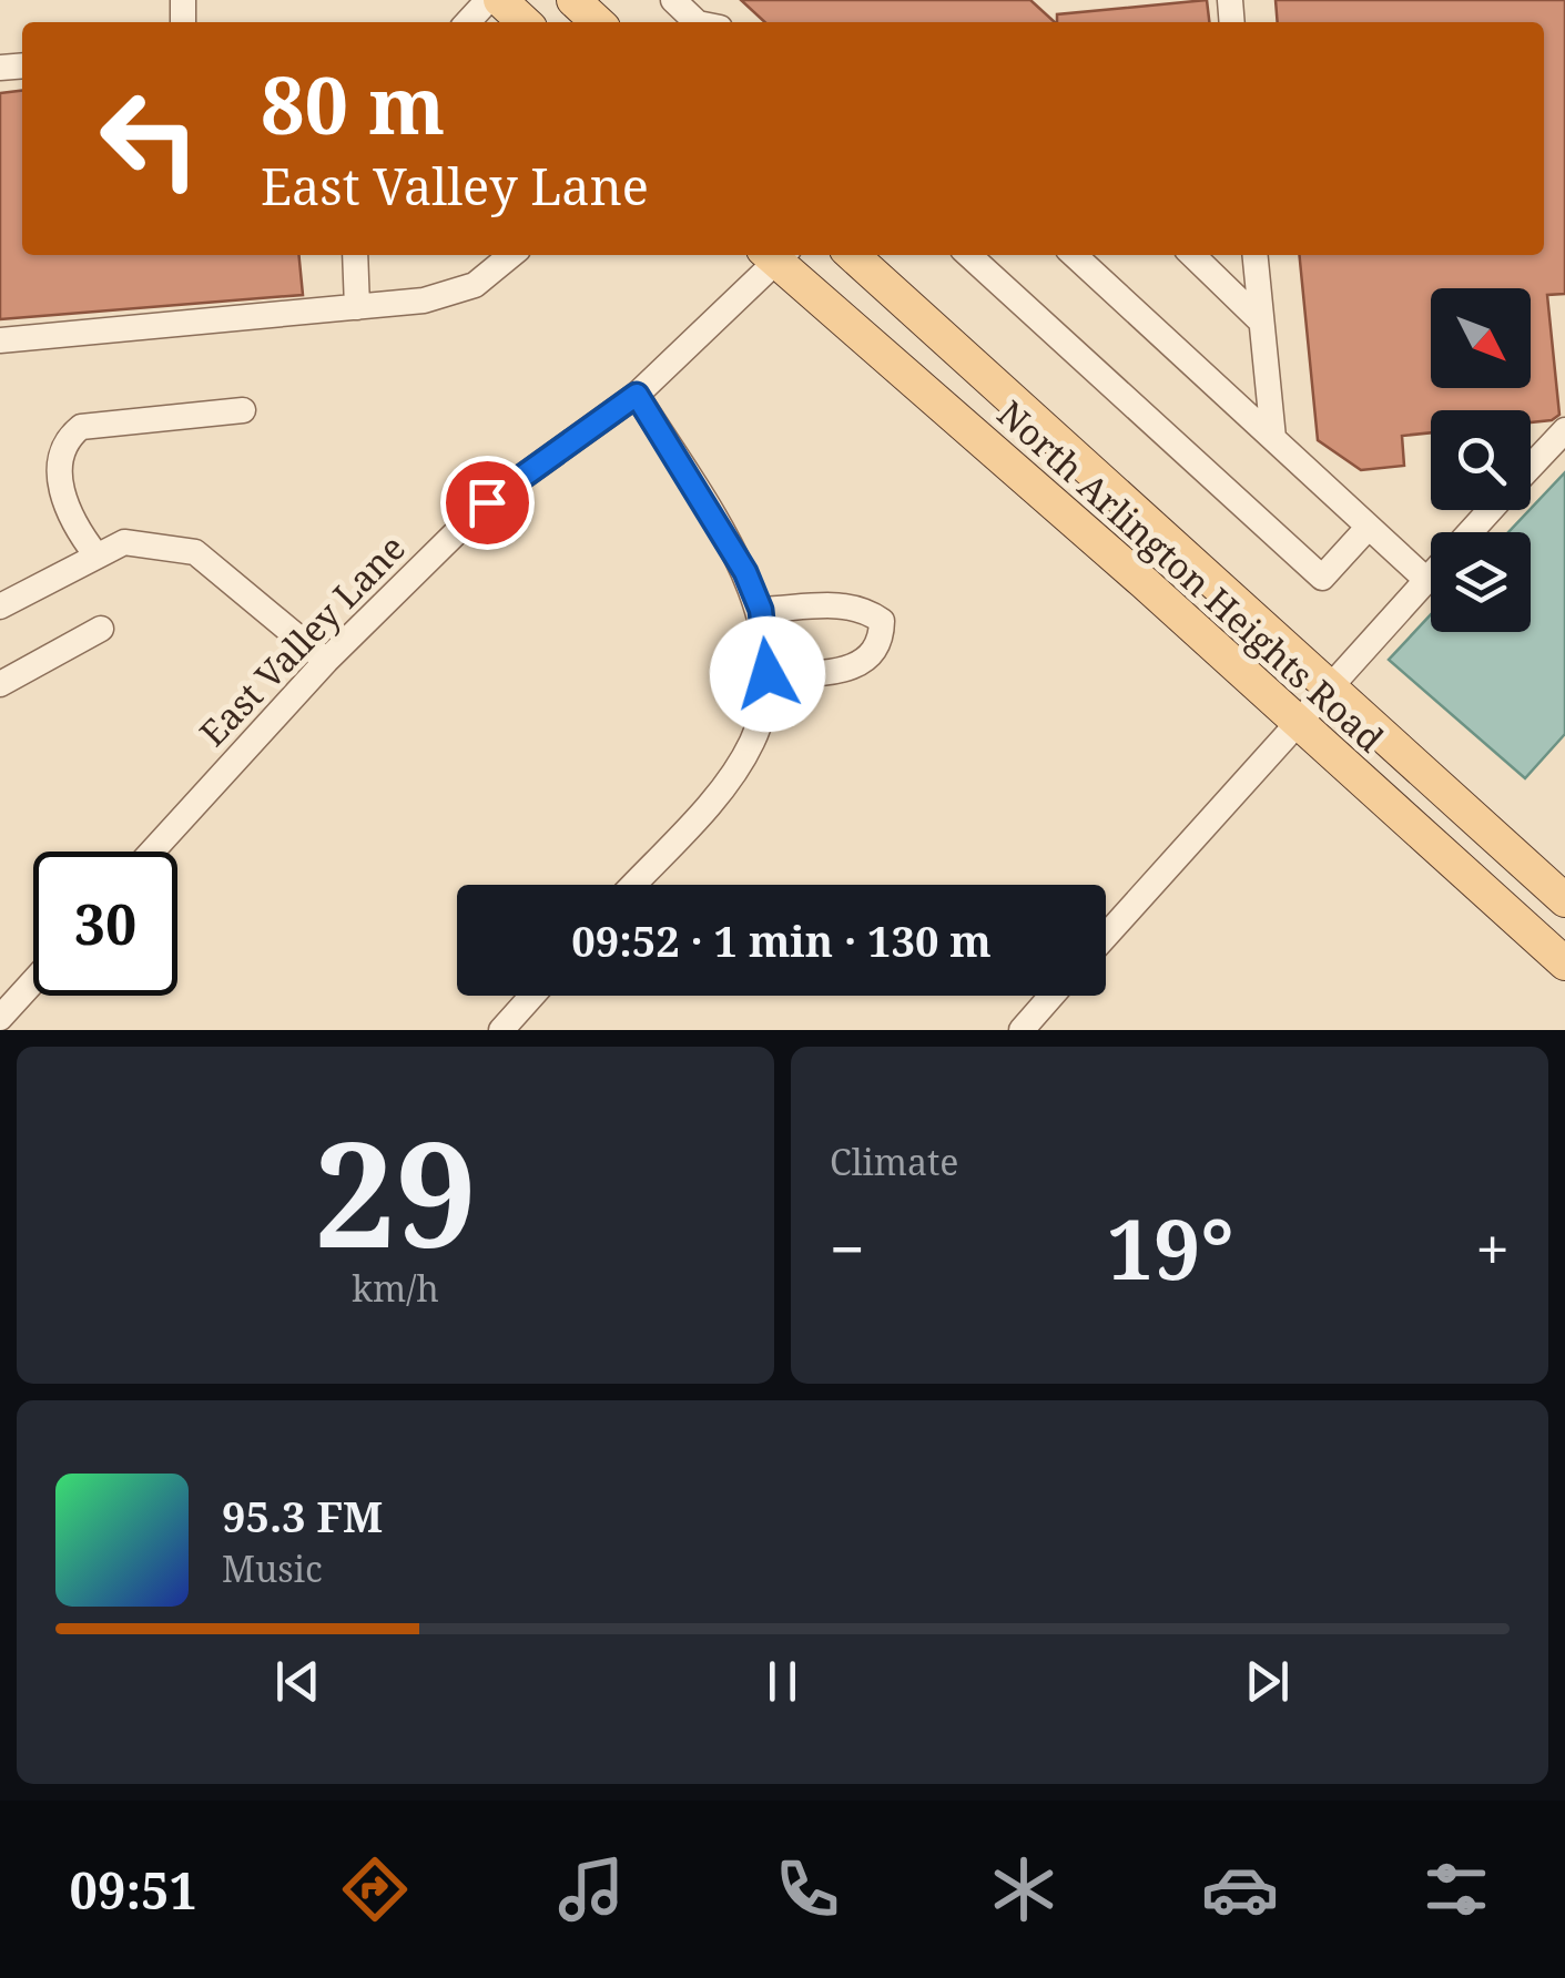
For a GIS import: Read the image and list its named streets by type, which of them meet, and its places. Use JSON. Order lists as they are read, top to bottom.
{
  "streets": {
    "main road": ["North Arlington Heights Road"],
    "street": ["East Valley Lane"]
  },
  "north": "bottom right",
  "page": {
    "turn": ["80 m", "East Valley Lane"],
    "limit": "30",
    "trip": "09:52 · 1 min · 130 m",
    "tile": [
      ["29", "km/h"],
      "Climate"
    ],
    "heat": ["−", "19°", "+"],
    "song": ["95.3 FM", "Music"],
    "tabs": "09:51"
  }
}
